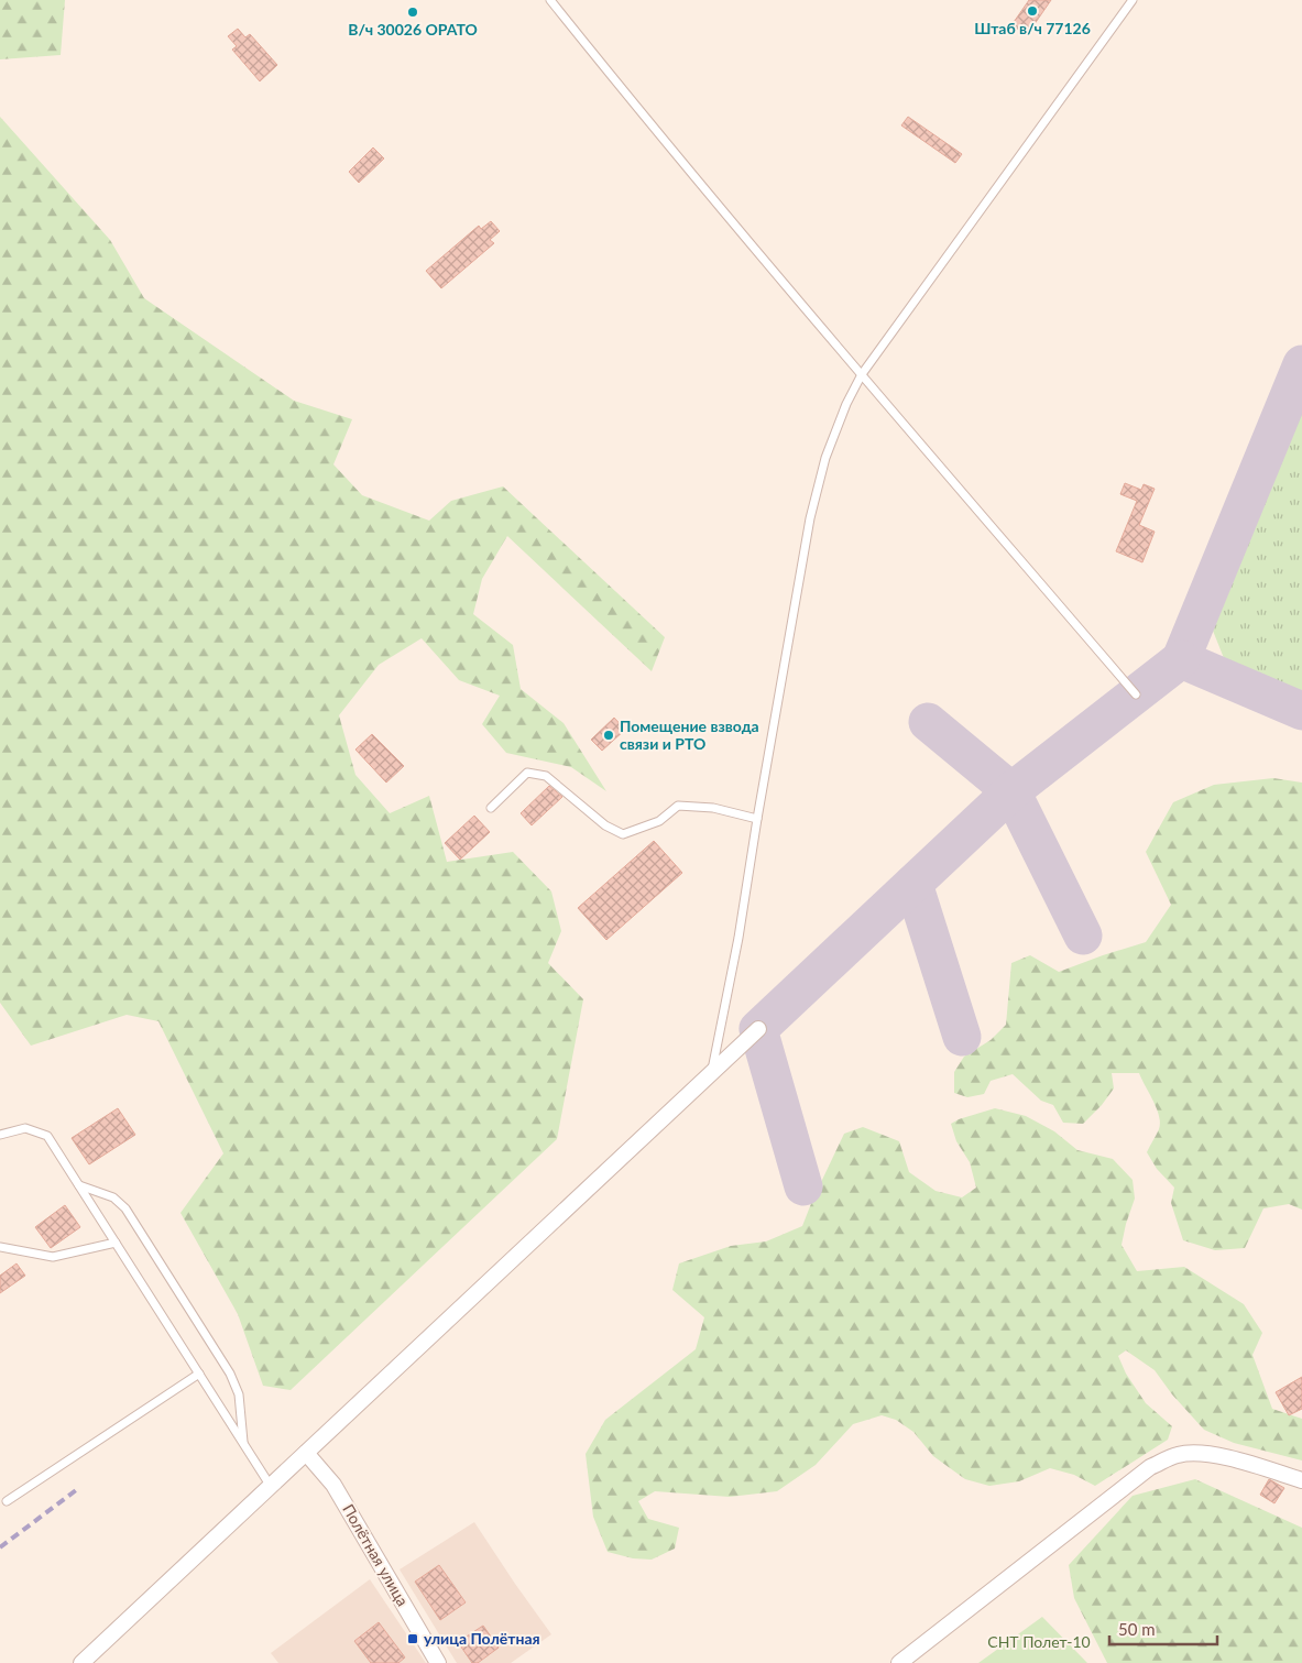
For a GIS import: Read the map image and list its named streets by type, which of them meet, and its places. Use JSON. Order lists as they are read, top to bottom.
{
  "streets": {
    "street": ["Полётная улица"]
  },
  "parks": ["СНТ Полет-10"],
  "places": {
    "other": ["Штаб в/ч 77126", "В/ч 30026 ОРАТО", "Помещение взвода связи и РТО"],
    "transit": ["улица Полётная"]
  },
  "scale_bar": "50 m"
}
